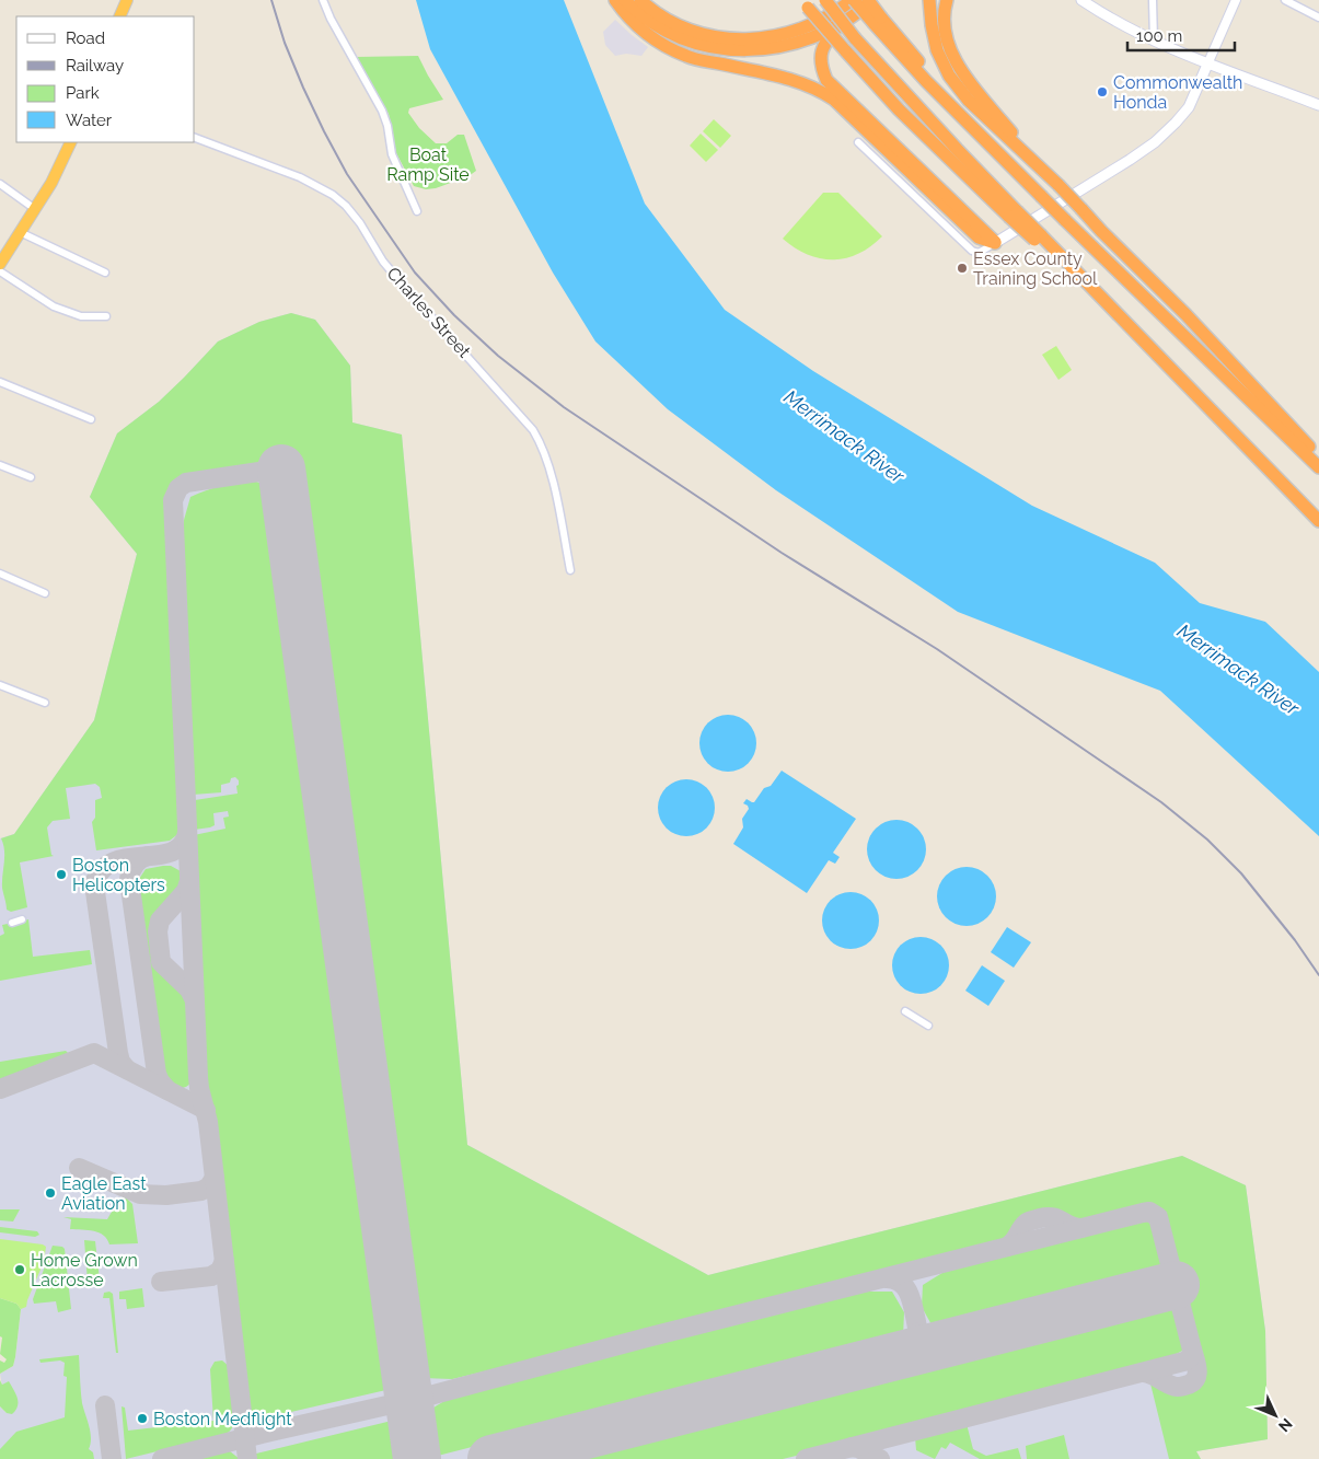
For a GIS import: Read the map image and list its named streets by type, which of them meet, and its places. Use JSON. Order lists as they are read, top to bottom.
{
  "streets": {
    "street": ["Charles Street"]
  },
  "water": ["Merrimack River"],
  "parks": ["Boat Ramp Site"],
  "places": [
    "Commonwealth Honda",
    "Essex County Training School",
    "Boston Helicopters",
    "Eagle East Aviation",
    "Home Grown Lacrosse",
    "Boston Medflight"
  ],
  "legend": [
    "Road",
    "Railway",
    "Park",
    "Water"
  ],
  "scale_bar": "100 m",
  "north": "bottom right"
}
